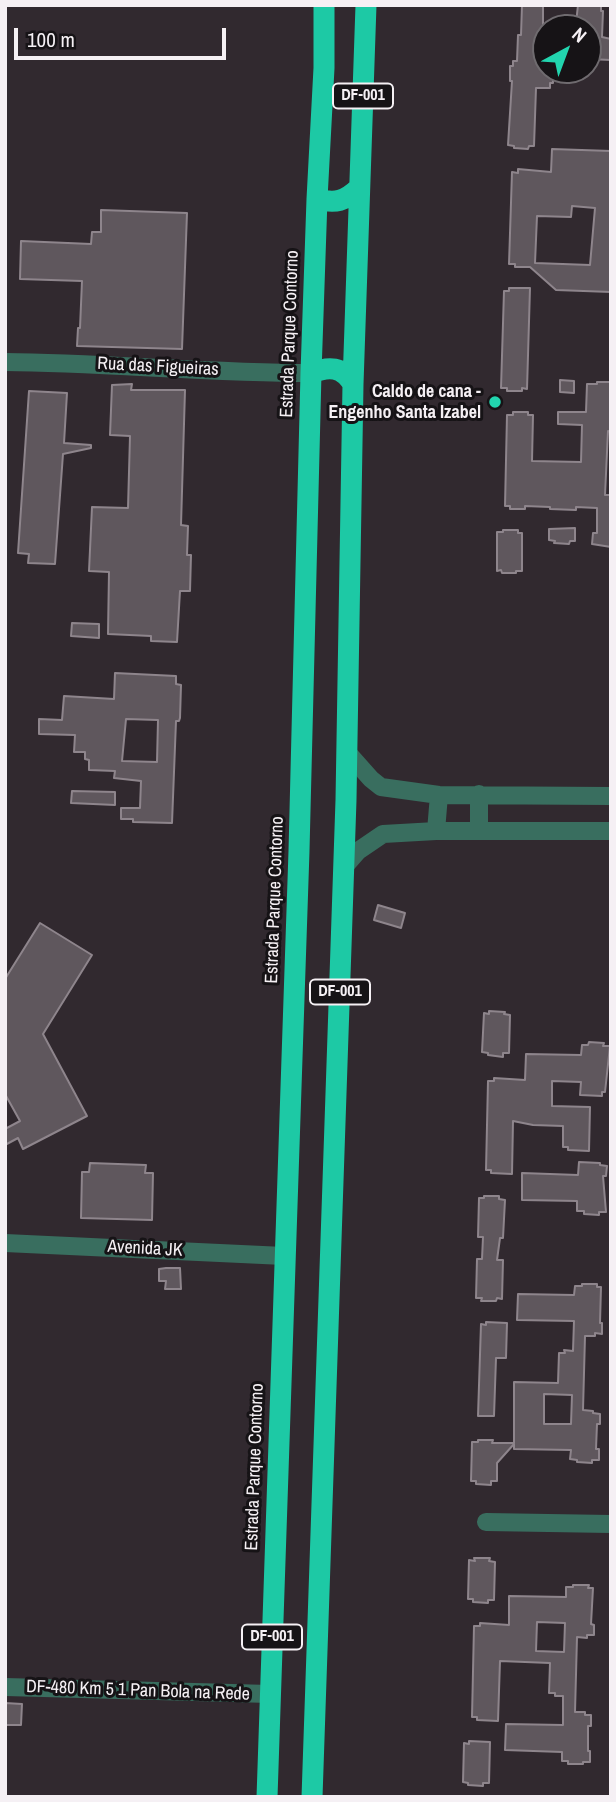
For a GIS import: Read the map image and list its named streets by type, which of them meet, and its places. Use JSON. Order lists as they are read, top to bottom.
{
  "streets": {
    "highway": ["DF-001", "Estrada Parque Contorno"],
    "street": ["Rua das Figueiras", "Avenida JK", "DF-480 Km 5 1 Pan Bola na Rede"]
  },
  "crossings": [
    ["Estrada Parque Contorno", "Rua das Figueiras"],
    ["Estrada Parque Contorno", "Avenida JK"],
    ["Estrada Parque Contorno", "DF-480 Km 5 1 Pan Bola na Rede"]
  ],
  "places": ["Caldo de cana - Engenho Santa Izabel"],
  "scale_bar": "100 m",
  "north": "top right"
}
